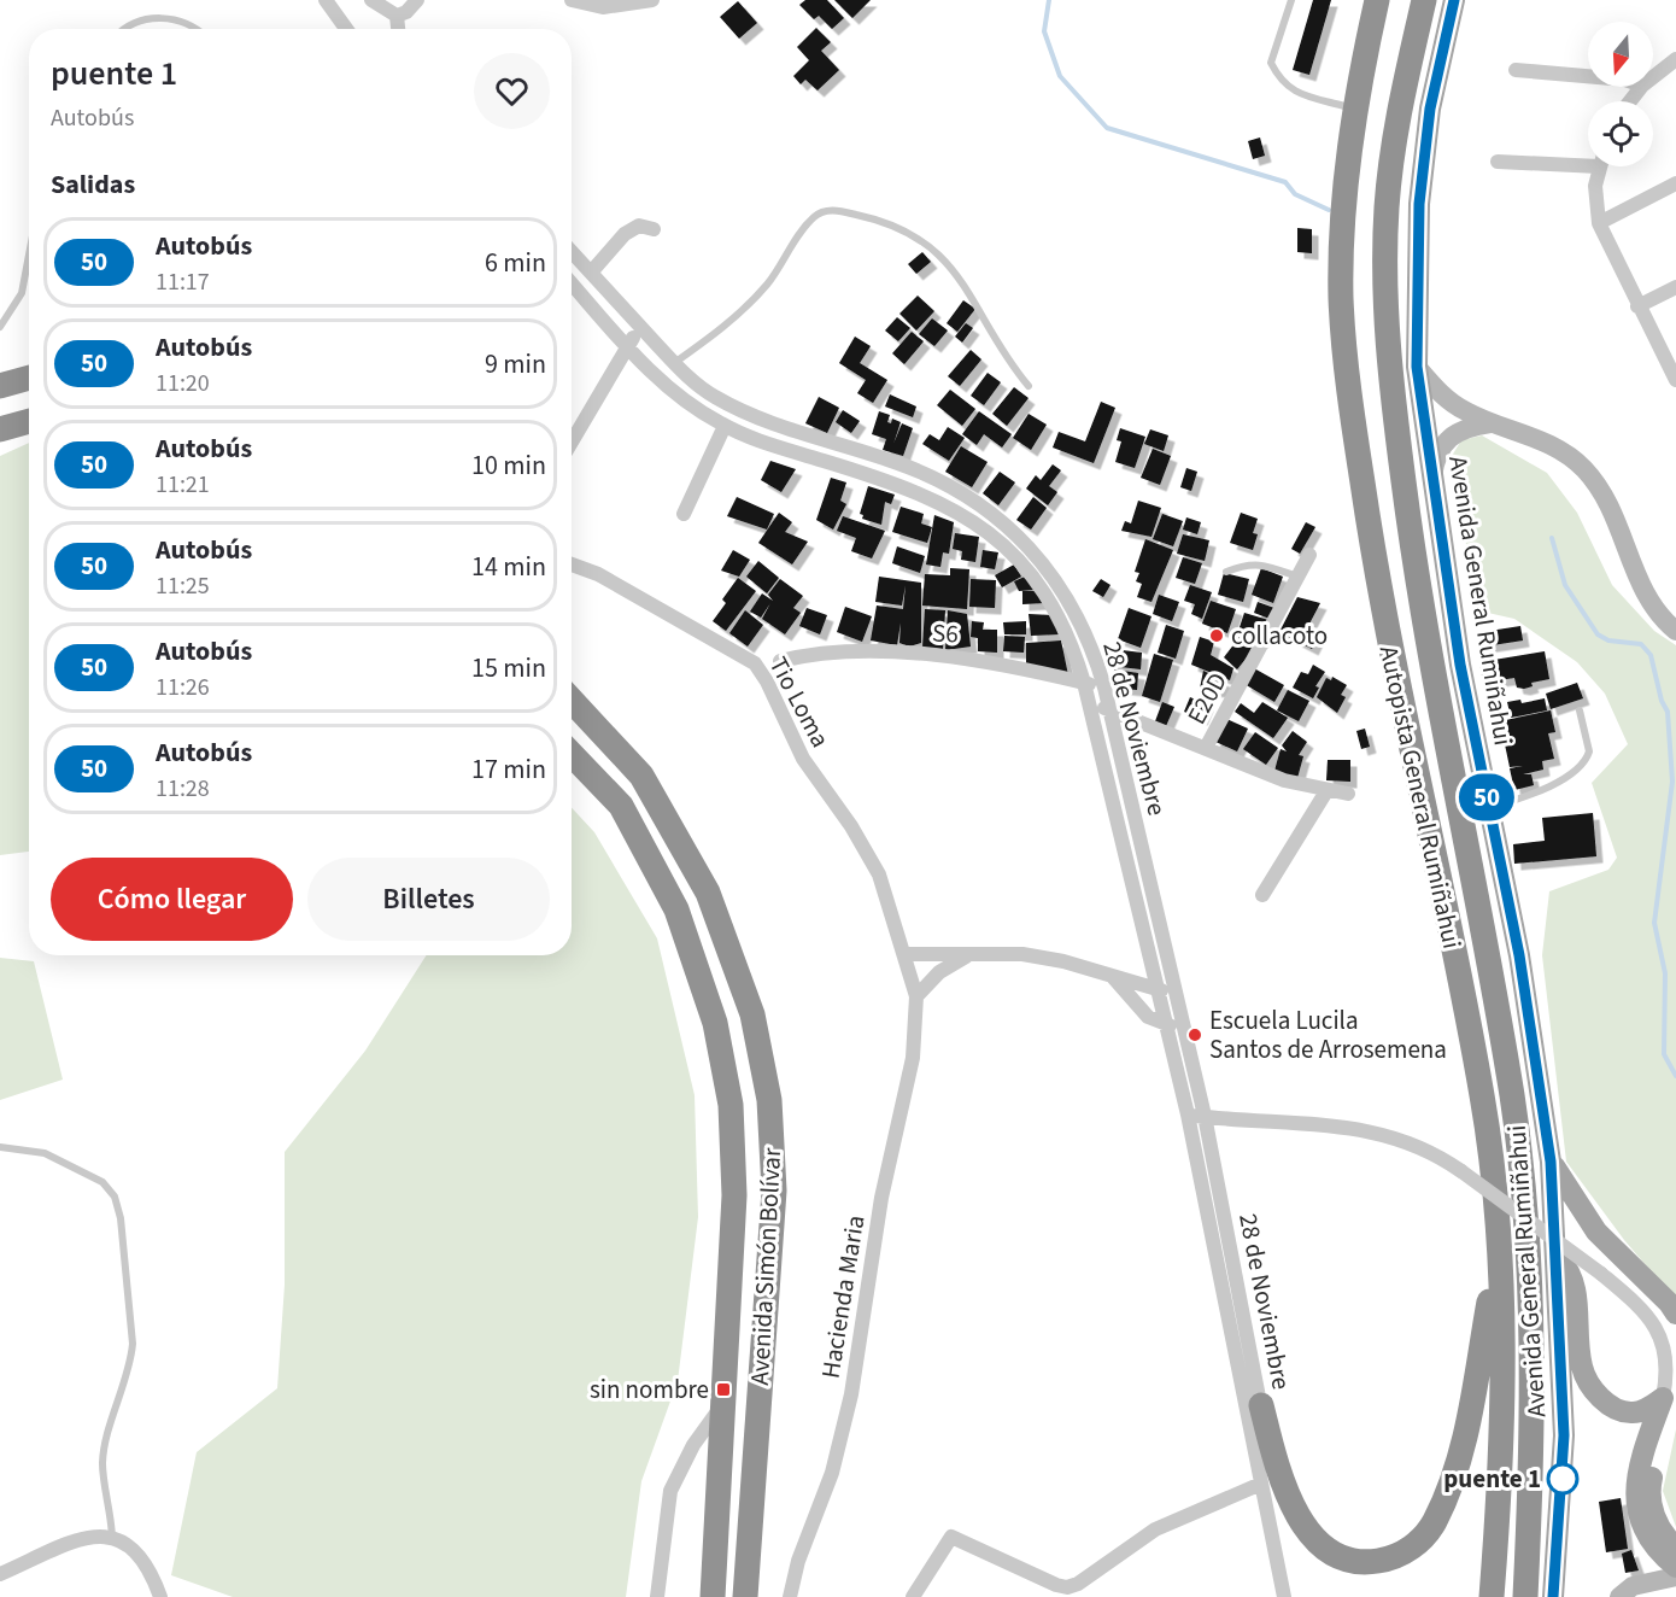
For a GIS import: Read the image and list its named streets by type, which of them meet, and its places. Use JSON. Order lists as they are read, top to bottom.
{
  "streets": {
    "highway": ["Autopista General Rumiñahui", "Avenida Simón Bolívar"],
    "main road": ["Avenida General Rumiñahui"],
    "street": [
      "S6",
      "E20D",
      "Tio Loma",
      "28 de Noviembre",
      "Hacienda Maria"
    ]
  },
  "crossings": [
    ["S6", "28 de Noviembre"],
    ["Tio Loma", "Hacienda Maria"]
  ],
  "places": {
    "other": ["collacoto", "Escuela Lucila Santos de Arrosemena", "puente 1"],
    "transit": ["sin nombre"]
  },
  "lines": ["bus line 50"],
  "north": "bottom",
  "page": {
    "on_map": "50",
    "heading": [
      ["puente 1", "Autobús"],
      "Salidas"
    ],
    "list": [
      {
        "mark": "50",
        "name": "Autobús",
        "note": "11:17",
        "value": "6 min"
      },
      {
        "mark": "50",
        "name": "Autobús",
        "note": "11:20",
        "value": "9 min"
      },
      {
        "mark": "50",
        "name": "Autobús",
        "note": "11:21",
        "value": "10 min"
      },
      {
        "mark": "50",
        "name": "Autobús",
        "note": "11:25",
        "value": "14 min"
      },
      {
        "mark": "50",
        "name": "Autobús",
        "note": "11:26",
        "value": "15 min"
      },
      {
        "mark": "50",
        "name": "Autobús",
        "note": "11:28",
        "value": "17 min"
      }
    ],
    "buttons": ["Cómo llegar", "Billetes"]
  }
}
